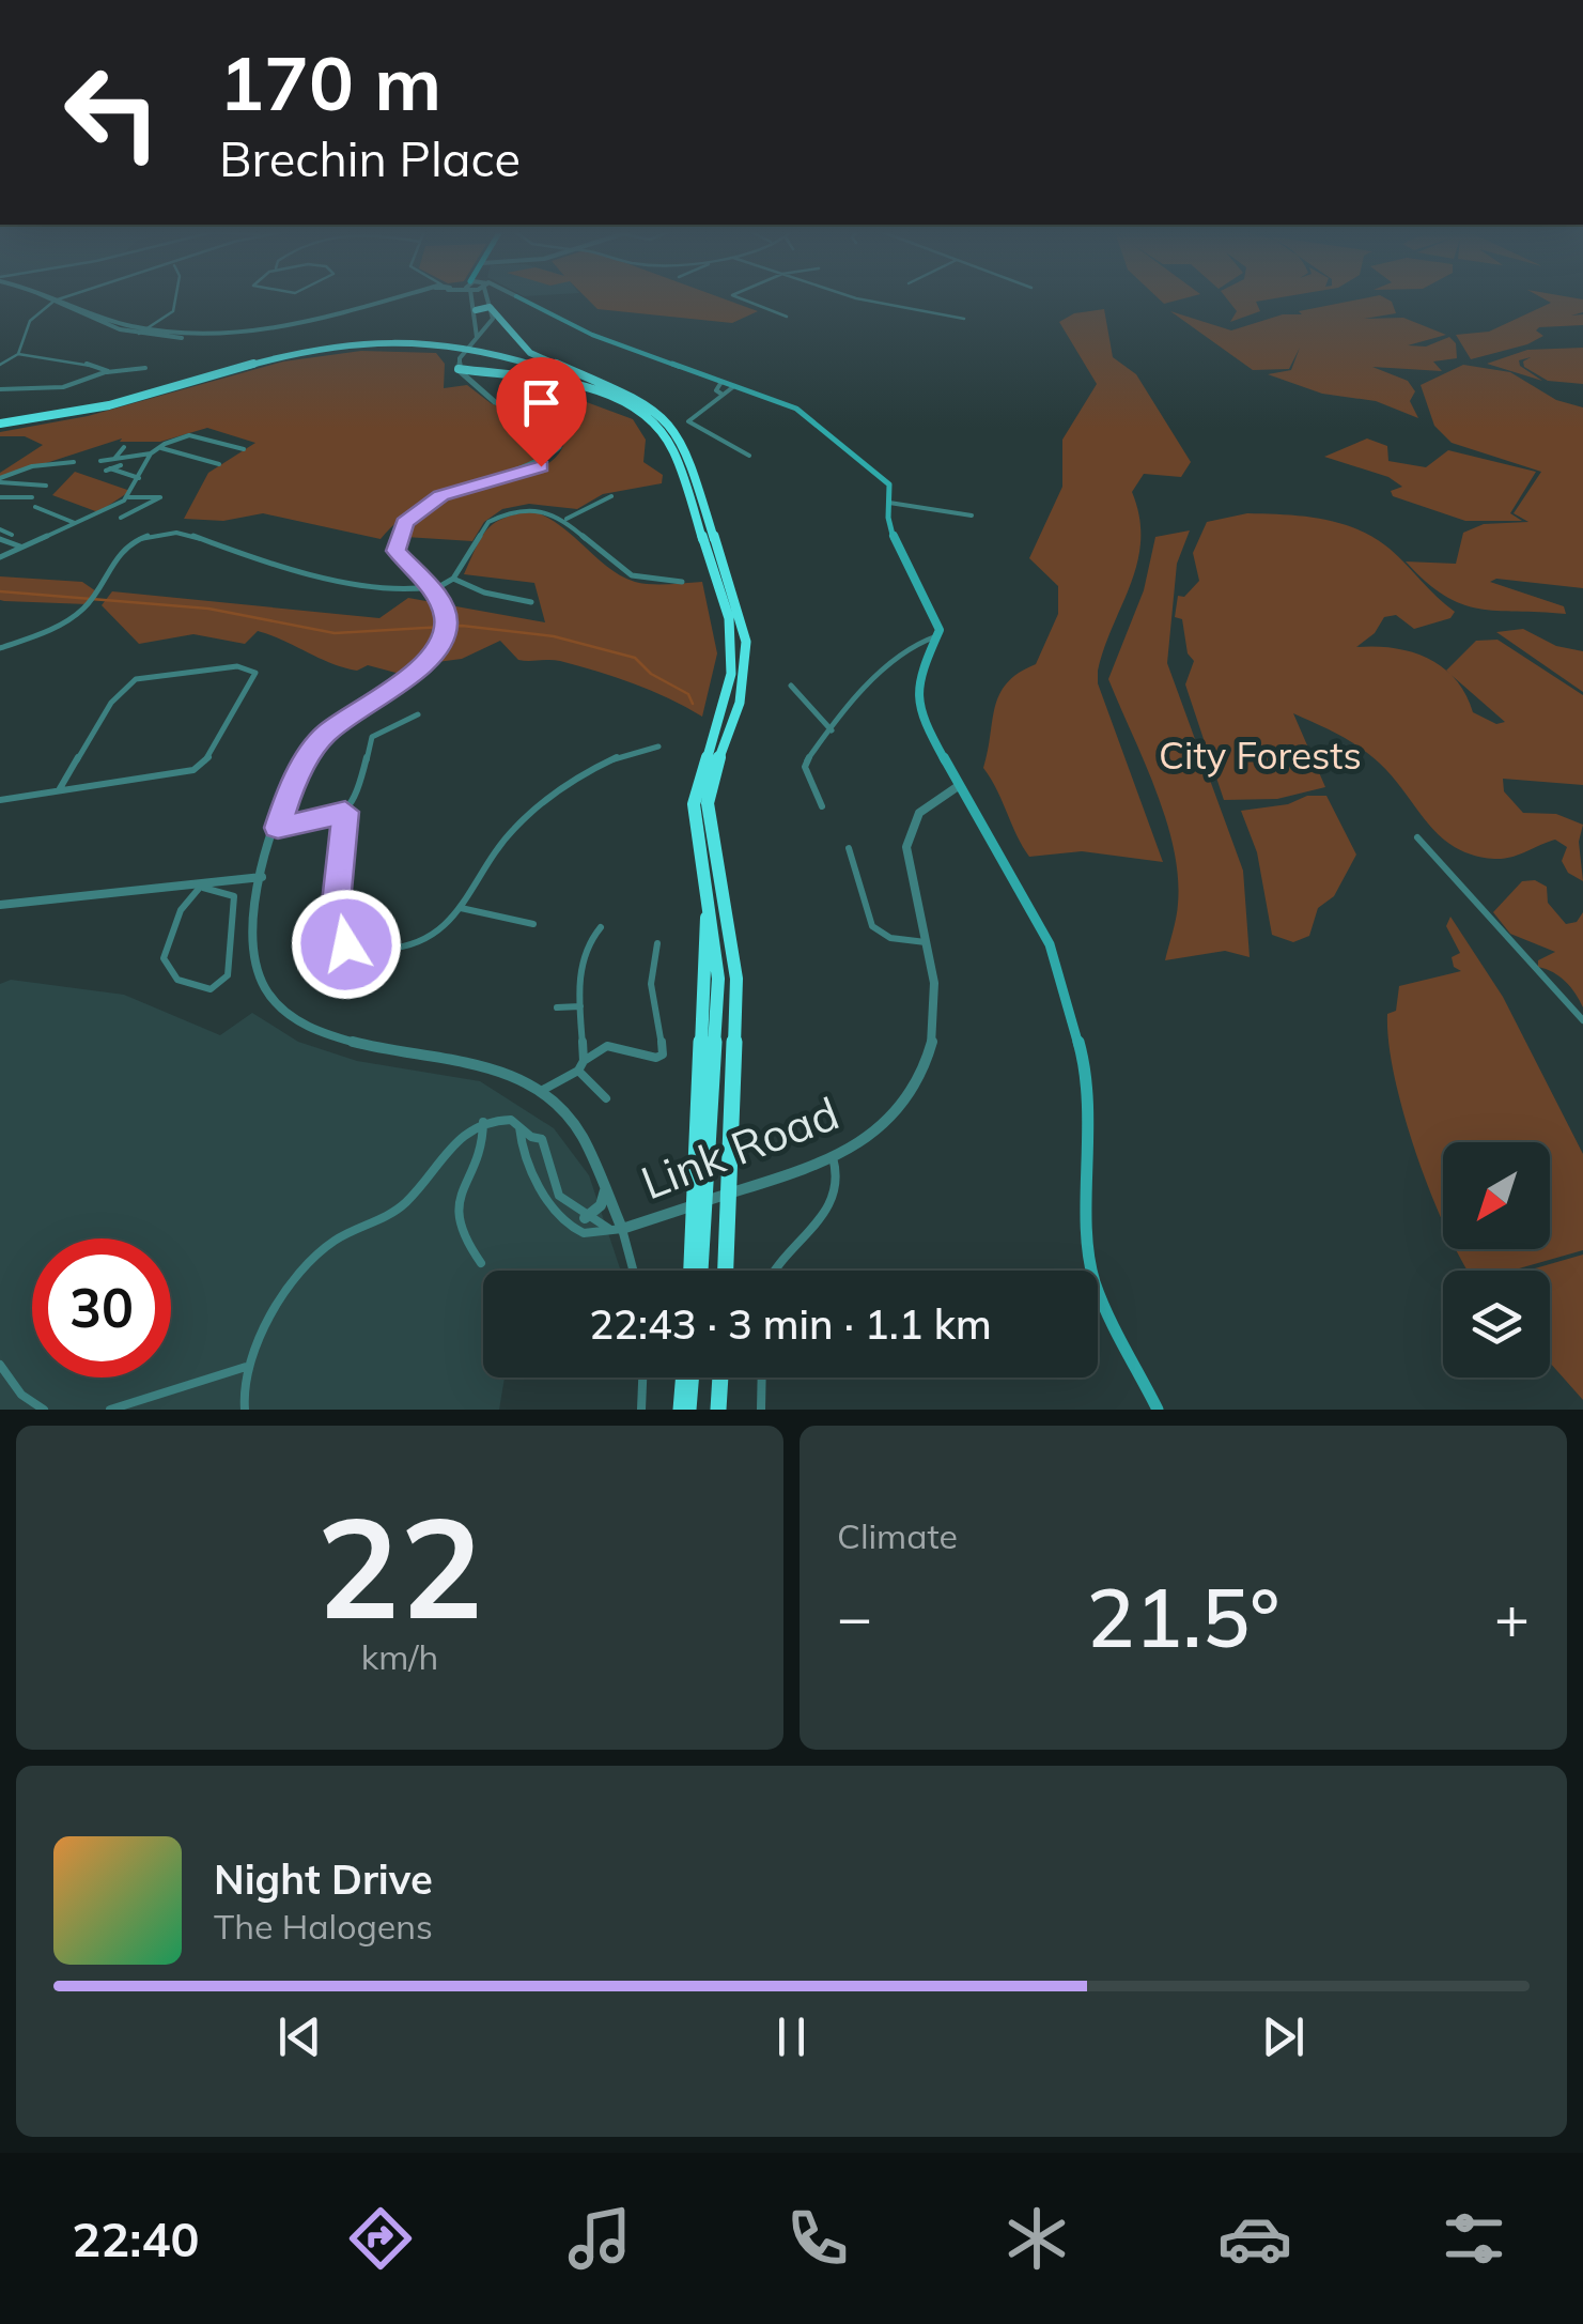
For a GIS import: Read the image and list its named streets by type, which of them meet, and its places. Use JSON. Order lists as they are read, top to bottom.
{
  "streets": {
    "street": ["Link Road"]
  },
  "parks": ["City Forests"],
  "north": "bottom left",
  "page": {
    "turn": ["170 m", "Brechin Place"],
    "limit": "30",
    "trip": "22:43 · 3 min · 1.1 km",
    "tile": [
      ["22", "km/h"],
      "Climate"
    ],
    "heat": ["−", "21.5°", "+"],
    "song": ["Night Drive", "The Halogens"],
    "tabs": "22:40"
  }
}
